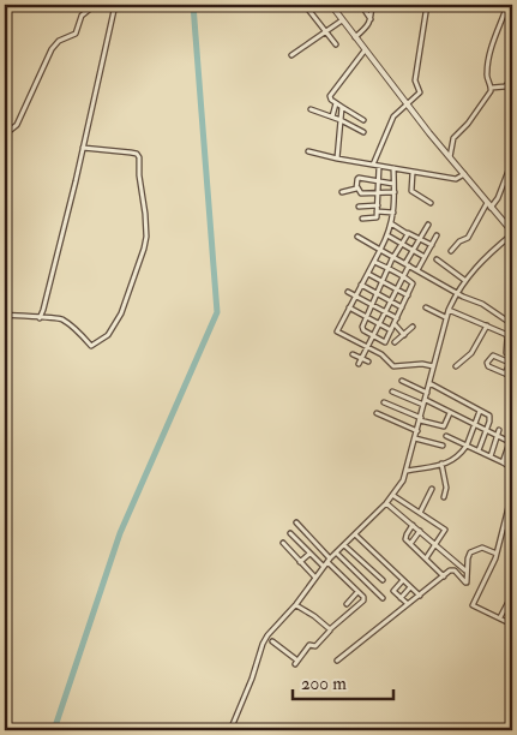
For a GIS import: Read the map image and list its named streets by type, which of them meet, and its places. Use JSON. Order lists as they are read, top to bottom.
{
  "scale_bar": "200 m"
}
